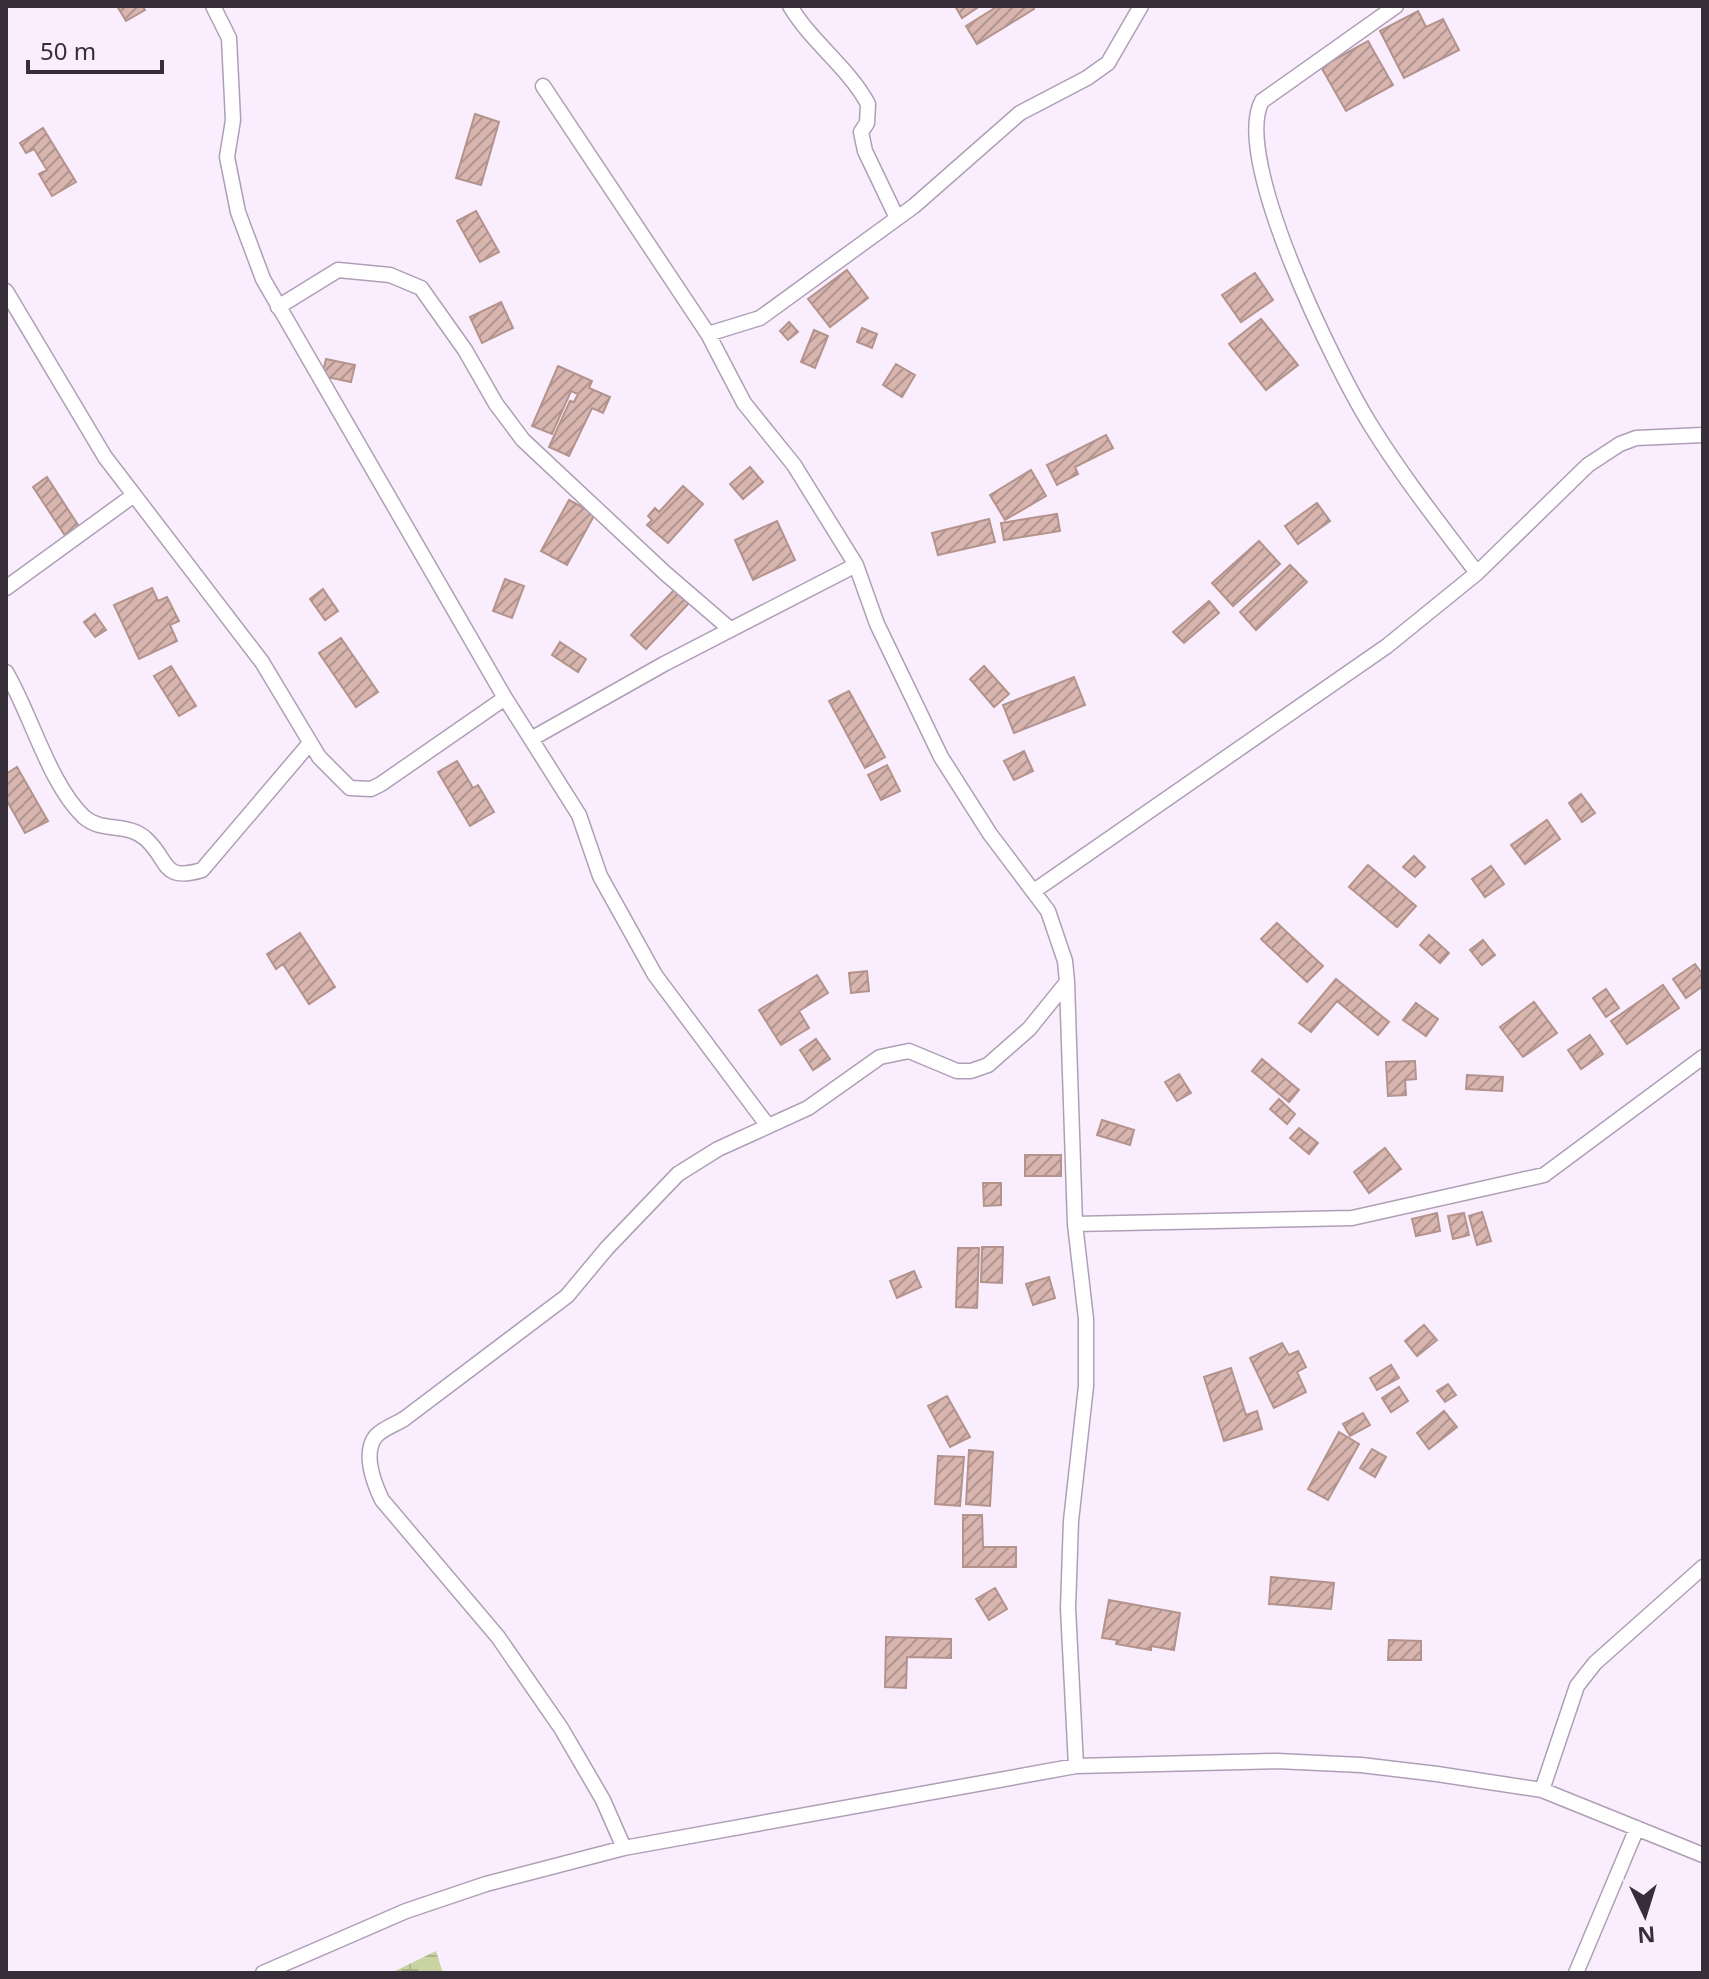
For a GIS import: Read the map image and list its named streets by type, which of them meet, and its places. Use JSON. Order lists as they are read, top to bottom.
{
  "scale_bar": "50 m",
  "north": "bottom"
}
